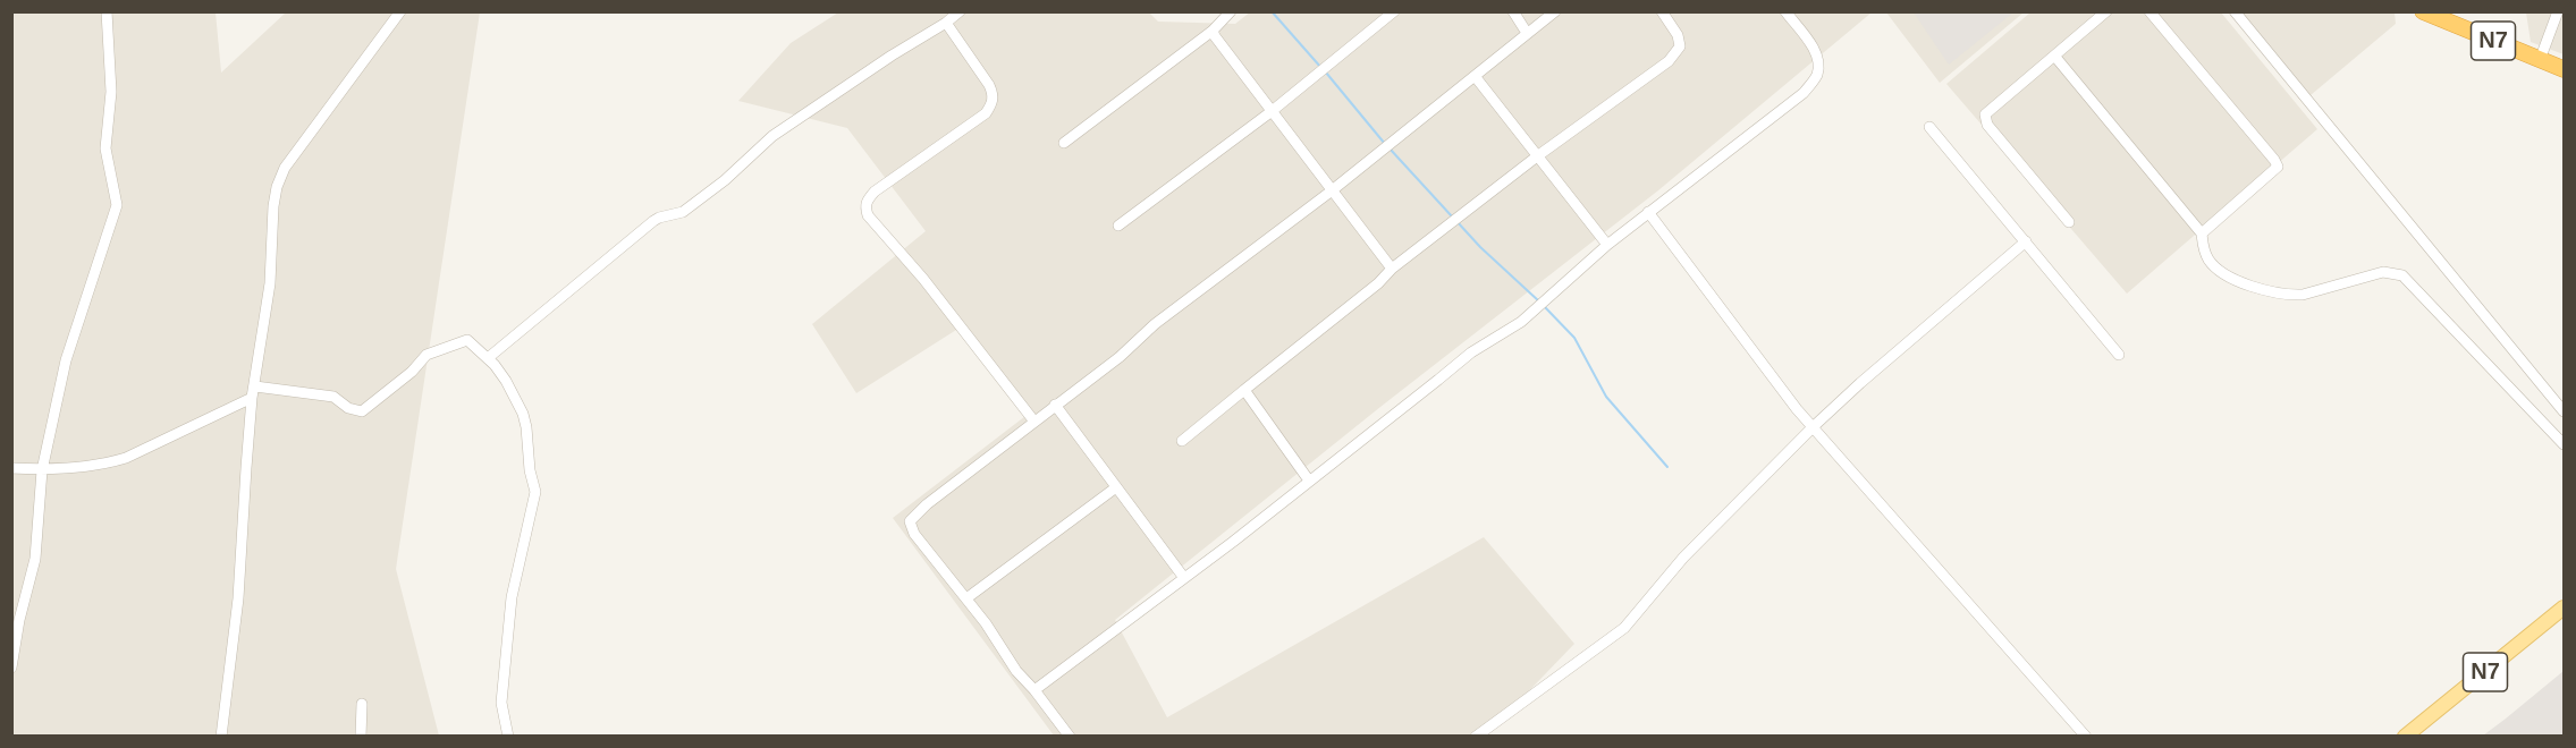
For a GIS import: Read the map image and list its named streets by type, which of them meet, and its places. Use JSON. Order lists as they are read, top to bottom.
{
  "streets": {
    "highway": ["N7"]
  }
}
